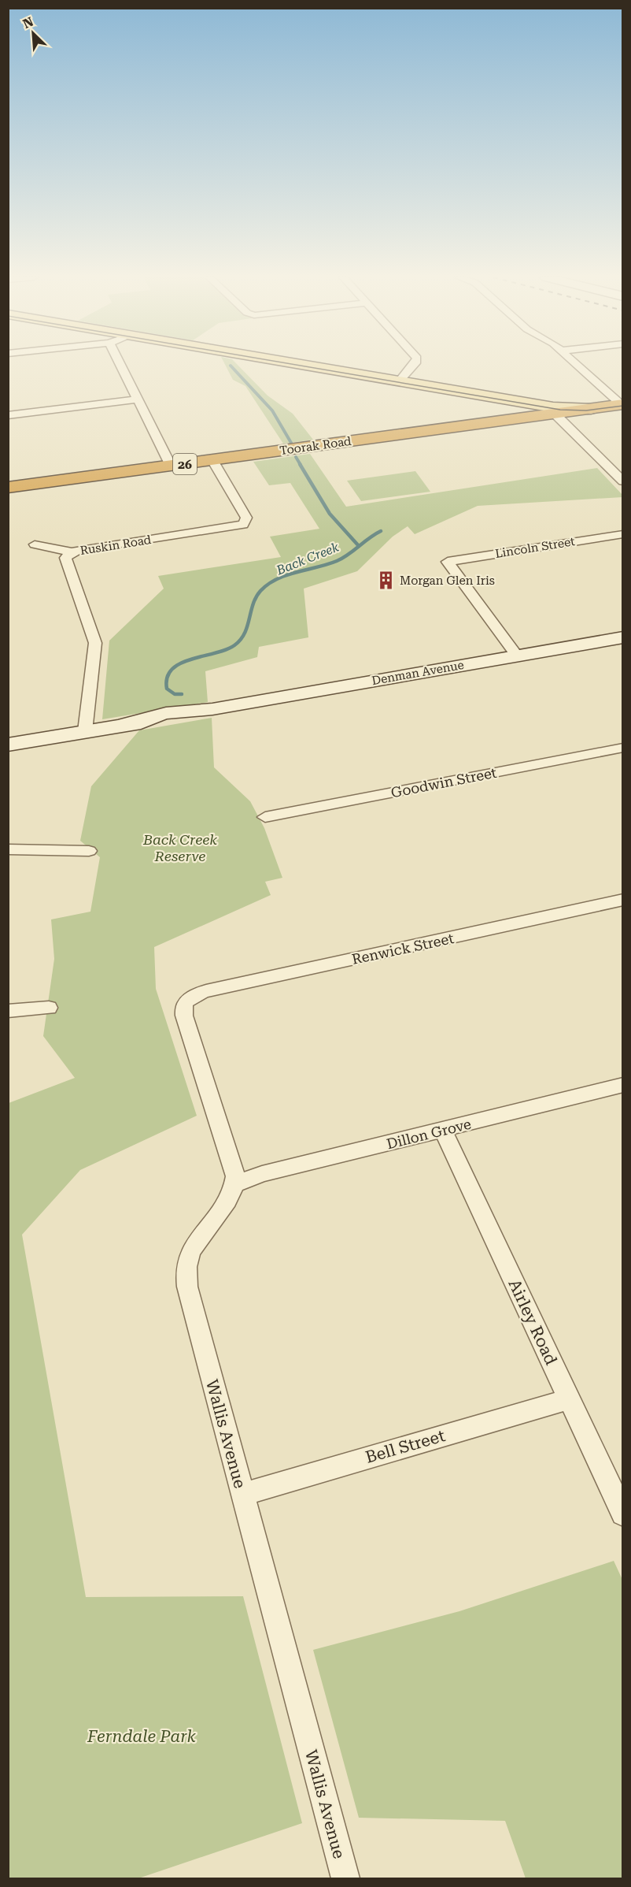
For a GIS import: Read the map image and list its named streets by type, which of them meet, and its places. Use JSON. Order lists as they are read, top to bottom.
{
  "streets": {
    "highway": ["Toorak Road", "26"],
    "street": [
      "Ruskin Road",
      "Lincoln Street",
      "Denman Avenue",
      "Goodwin Street",
      "Renwick Street",
      "Dillon Grove",
      "Airley Road",
      "Wallis Avenue",
      "Bell Street"
    ]
  },
  "crossings": [
    ["Toorak Road", "Ruskin Road"],
    ["Ruskin Road", "Denman Avenue"],
    ["Lincoln Street", "Denman Avenue"],
    ["Renwick Street", "Dillon Grove"],
    ["Renwick Street", "Wallis Avenue"],
    ["Dillon Grove", "Airley Road"],
    ["Dillon Grove", "Wallis Avenue"],
    ["Airley Road", "Bell Street"],
    ["Wallis Avenue", "Bell Street"]
  ],
  "water": ["Back Creek"],
  "parks": ["Back Creek Reserve", "Ferndale Park"],
  "places": {
    "building": ["Morgan Glen Iris"]
  },
  "north": "top left"
}
